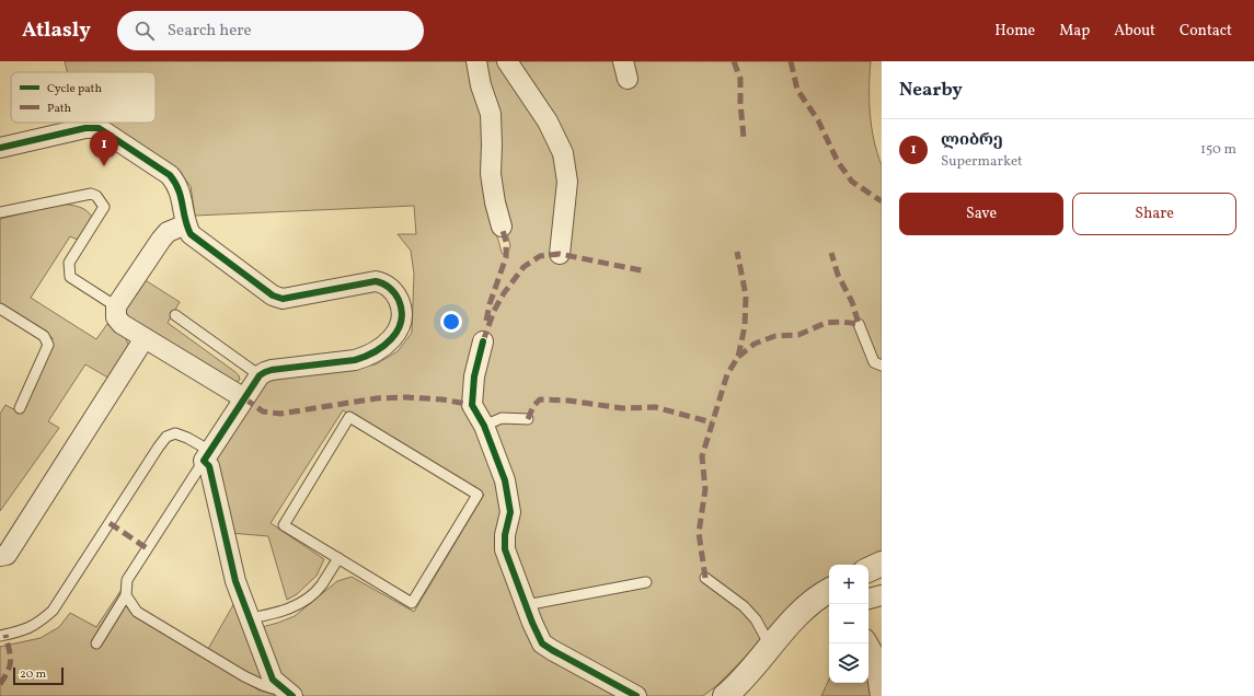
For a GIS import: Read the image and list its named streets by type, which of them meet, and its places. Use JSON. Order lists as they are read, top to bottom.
{
  "legend": ["Cycle path", "Path"],
  "scale_bar": "20 m",
  "page": {
    "header": "Atlasly",
    "search": "Search here",
    "nav": [
      "Home",
      "Map",
      "About",
      "Contact"
    ],
    "heading": "Nearby",
    "list": [
      {
        "mark": "1",
        "name": "ლიბრე",
        "note": "Supermarket",
        "value": "150 m"
      }
    ],
    "pins": "1",
    "buttons": ["Save", "Share"],
    "map_buttons": ["+", "−"],
    "scale": "20 m"
  }
}
